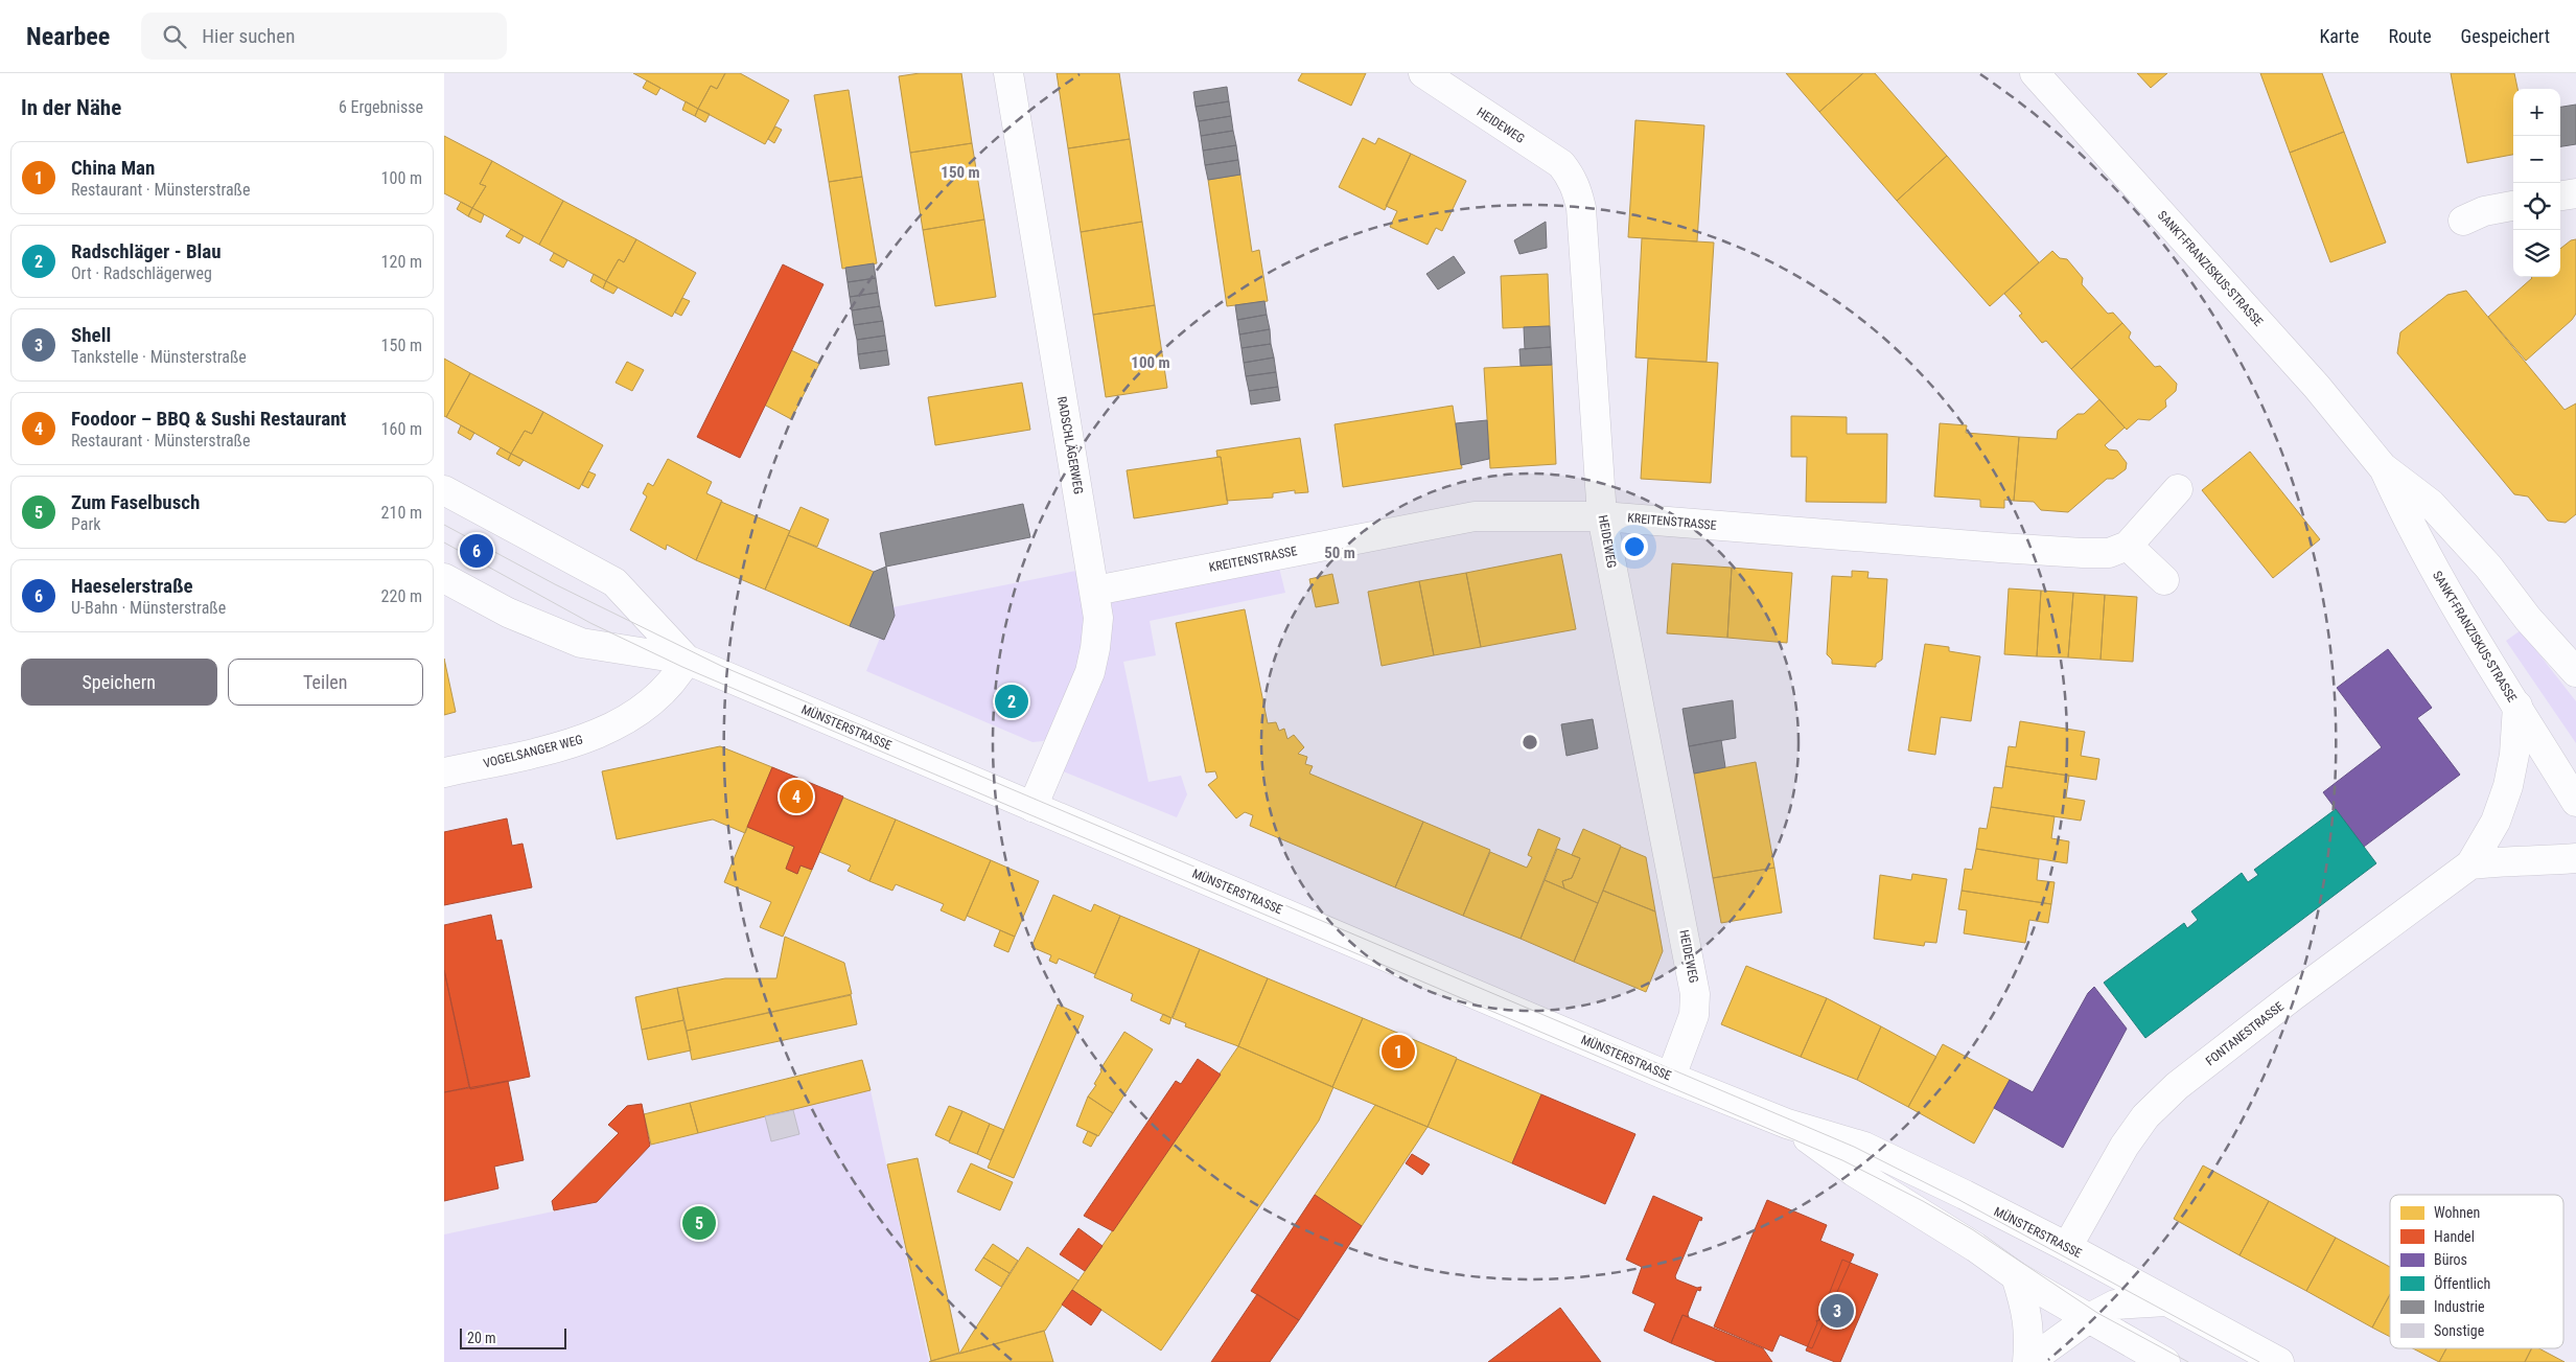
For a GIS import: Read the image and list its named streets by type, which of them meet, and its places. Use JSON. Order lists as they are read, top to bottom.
{
  "streets": {
    "street": [
      "HEIDEWEG",
      "SANKT-FRANZISKUS-STRASSE",
      "RADSCHLÄGERWEG",
      "KREITENSTRASSE",
      "MÜNSTERSTRASSE",
      "VOGELSANGER WEG",
      "FONTANESTRASSE"
    ]
  },
  "crossings": [
    ["HEIDEWEG", "KREITENSTRASSE"],
    ["HEIDEWEG", "MÜNSTERSTRASSE"],
    ["SANKT-FRANZISKUS-STRASSE", "FONTANESTRASSE"],
    ["RADSCHLÄGERWEG", "KREITENSTRASSE"],
    ["RADSCHLÄGERWEG", "MÜNSTERSTRASSE"],
    ["MÜNSTERSTRASSE", "VOGELSANGER WEG"],
    ["MÜNSTERSTRASSE", "FONTANESTRASSE"]
  ],
  "legend": [
    "Wohnen",
    "Handel",
    "Büros",
    "Öffentlich",
    "Industrie",
    "Sonstige"
  ],
  "scale_bar": "20 m",
  "page": {
    "header": "Nearbee",
    "search": "Hier suchen",
    "nav": ["Karte", "Route", "Gespeichert"],
    "heading": ["In der Nähe", "6 Ergebnisse"],
    "map_buttons": ["+", "−"],
    "list": [
      {
        "mark": "1",
        "name": "China Man",
        "note": "Restaurant · Münsterstraße",
        "value": "100 m"
      },
      {
        "mark": "2",
        "name": "Radschläger - Blau",
        "note": "Ort · Radschlägerweg",
        "value": "120 m"
      },
      {
        "mark": "3",
        "name": "Shell",
        "note": "Tankstelle · Münsterstraße",
        "value": "150 m"
      },
      {
        "mark": "4",
        "name": "Foodoor – BBQ & Sushi Restaurant",
        "note": "Restaurant · Münsterstraße",
        "value": "160 m"
      },
      {
        "mark": "5",
        "name": "Zum Faselbusch",
        "note": "Park",
        "value": "210 m"
      },
      {
        "mark": "6",
        "name": "Haeselerstraße",
        "note": "U-Bahn · Münsterstraße",
        "value": "220 m"
      }
    ],
    "pins": [
      "6",
      "2",
      "4",
      "1",
      "5",
      "3"
    ],
    "buttons": ["Speichern", "Teilen"],
    "scale": "20 m"
  },
  "rings": ["150 m", "100 m", "50 m"]
}
